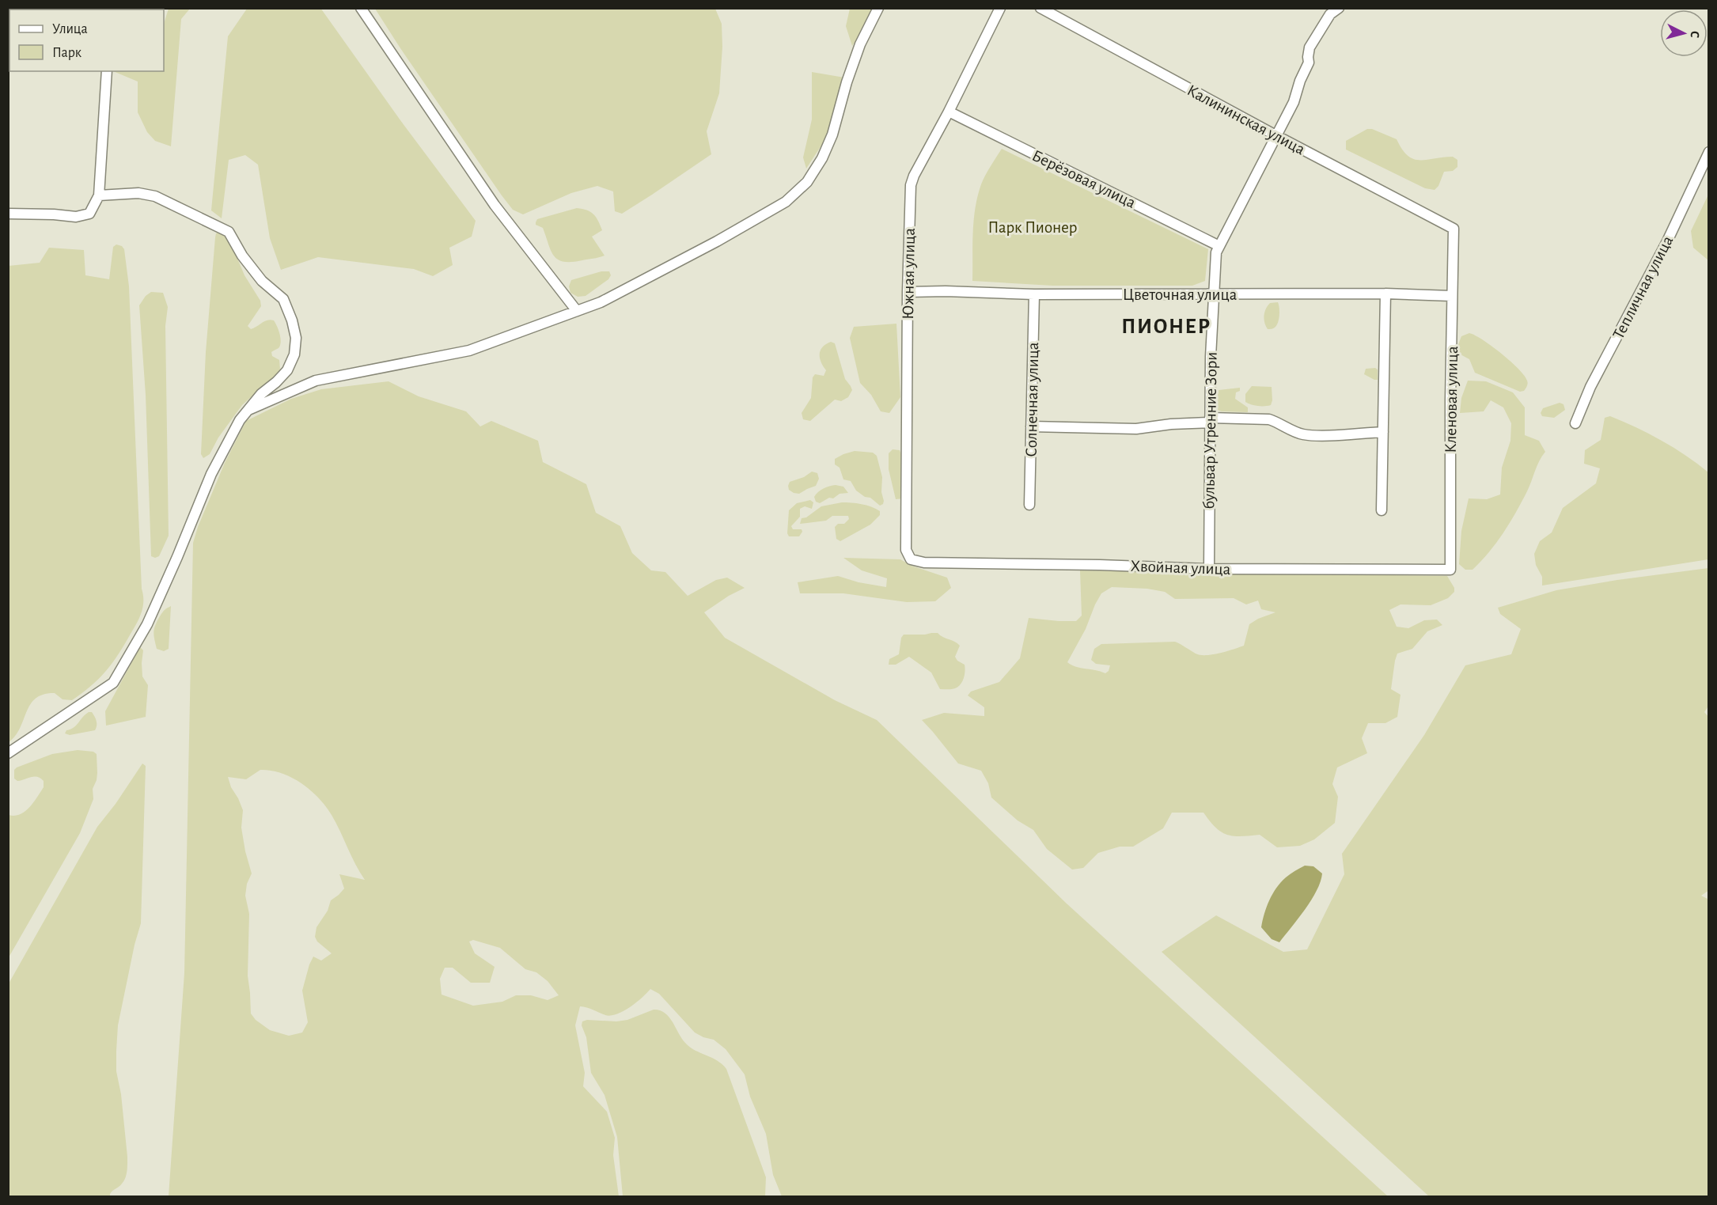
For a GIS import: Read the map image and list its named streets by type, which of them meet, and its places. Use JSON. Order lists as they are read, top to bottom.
{
  "streets": {
    "street": [
      "Калининская улица",
      "Берёзовая улица",
      "Южная улица",
      "Тепличная улица",
      "Цветочная улица",
      "Солнечная улица",
      "Кленовая улица",
      "бульвар Утренние Зори",
      "Хвойная улица"
    ]
  },
  "crossings": [
    ["Калининская улица", "Кленовая улица"],
    ["Калининская улица", "бульвар Утренние Зори"],
    ["Берёзовая улица", "Южная улица"],
    ["Берёзовая улица", "бульвар Утренние Зори"],
    ["Южная улица", "Цветочная улица"],
    ["Южная улица", "Хвойная улица"],
    ["Цветочная улица", "Солнечная улица"],
    ["Цветочная улица", "Кленовая улица"],
    ["Цветочная улица", "бульвар Утренние Зори"],
    ["Кленовая улица", "Хвойная улица"],
    ["бульвар Утренние Зори", "Хвойная улица"]
  ],
  "districts": ["ПИОНЕР"],
  "parks": ["Парк Пионер"],
  "legend": ["Улица", "Парк"],
  "north": "right"
}
